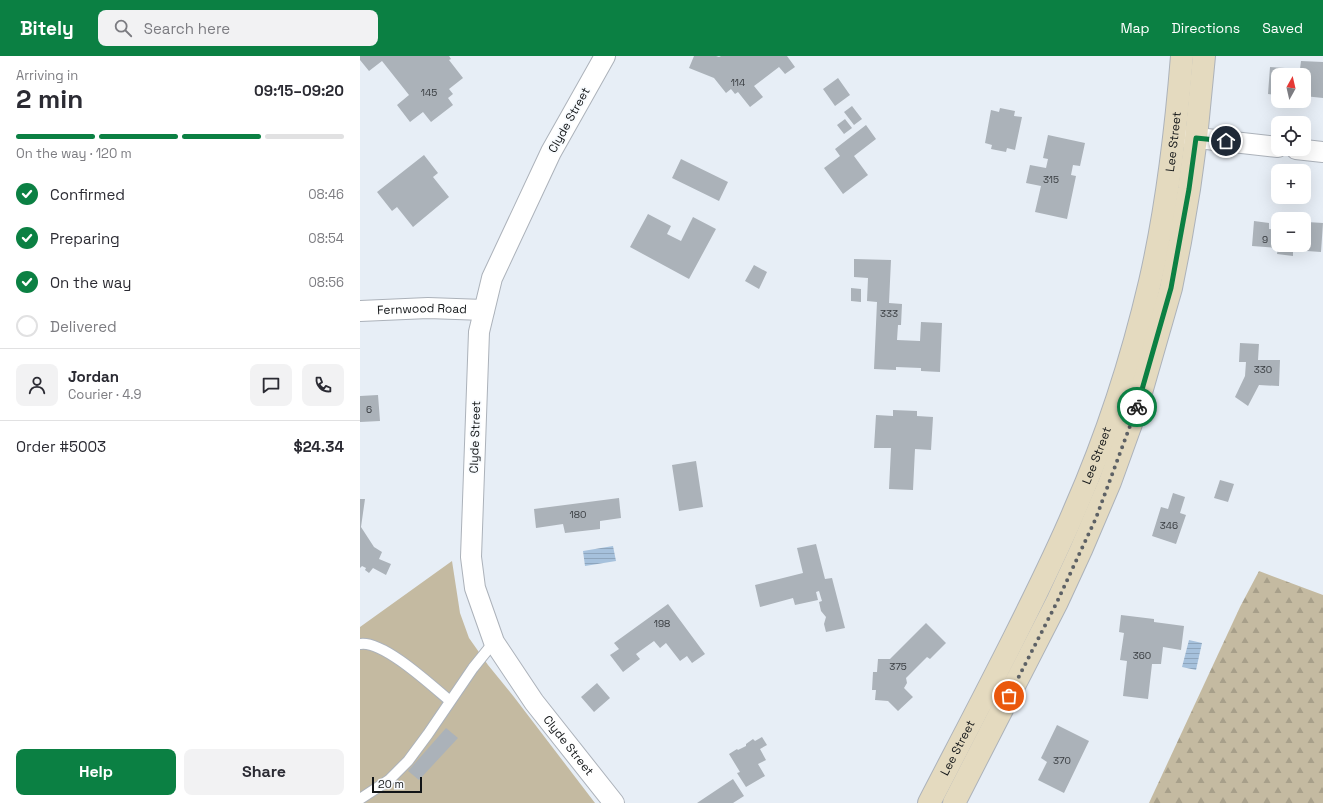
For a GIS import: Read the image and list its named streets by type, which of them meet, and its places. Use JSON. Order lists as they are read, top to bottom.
{
  "streets": {
    "main road": ["Lee Street"],
    "street": ["Clyde Street", "Fernwood Road"]
  },
  "crossings": [
    ["Clyde Street", "Fernwood Road"]
  ],
  "house_numbers": [
    "114",
    "145",
    "315",
    "9",
    "333",
    "330",
    "6",
    "180",
    "346",
    "198",
    "360",
    "375",
    "370"
  ],
  "scale_bar": "20 m",
  "north": "top",
  "page": {
    "header": "Bitely",
    "search": "Search here",
    "nav": ["Map", "Directions", "Saved"],
    "heading": ["2 min", "Arriving in", "09:15–09:20"],
    "panel": [
      "Jordan",
      "Courier · 4.9",
      "Order #5003",
      "$24.34"
    ],
    "map_buttons": ["+", "−"],
    "bar": "On the way · 120 m",
    "list": [
      ["Confirmed", "08:46"],
      ["Preparing", "08:54"],
      ["On the way", "08:56"],
      "Delivered"
    ],
    "buttons": ["Help", "Share"],
    "scale": "20 m"
  }
}
